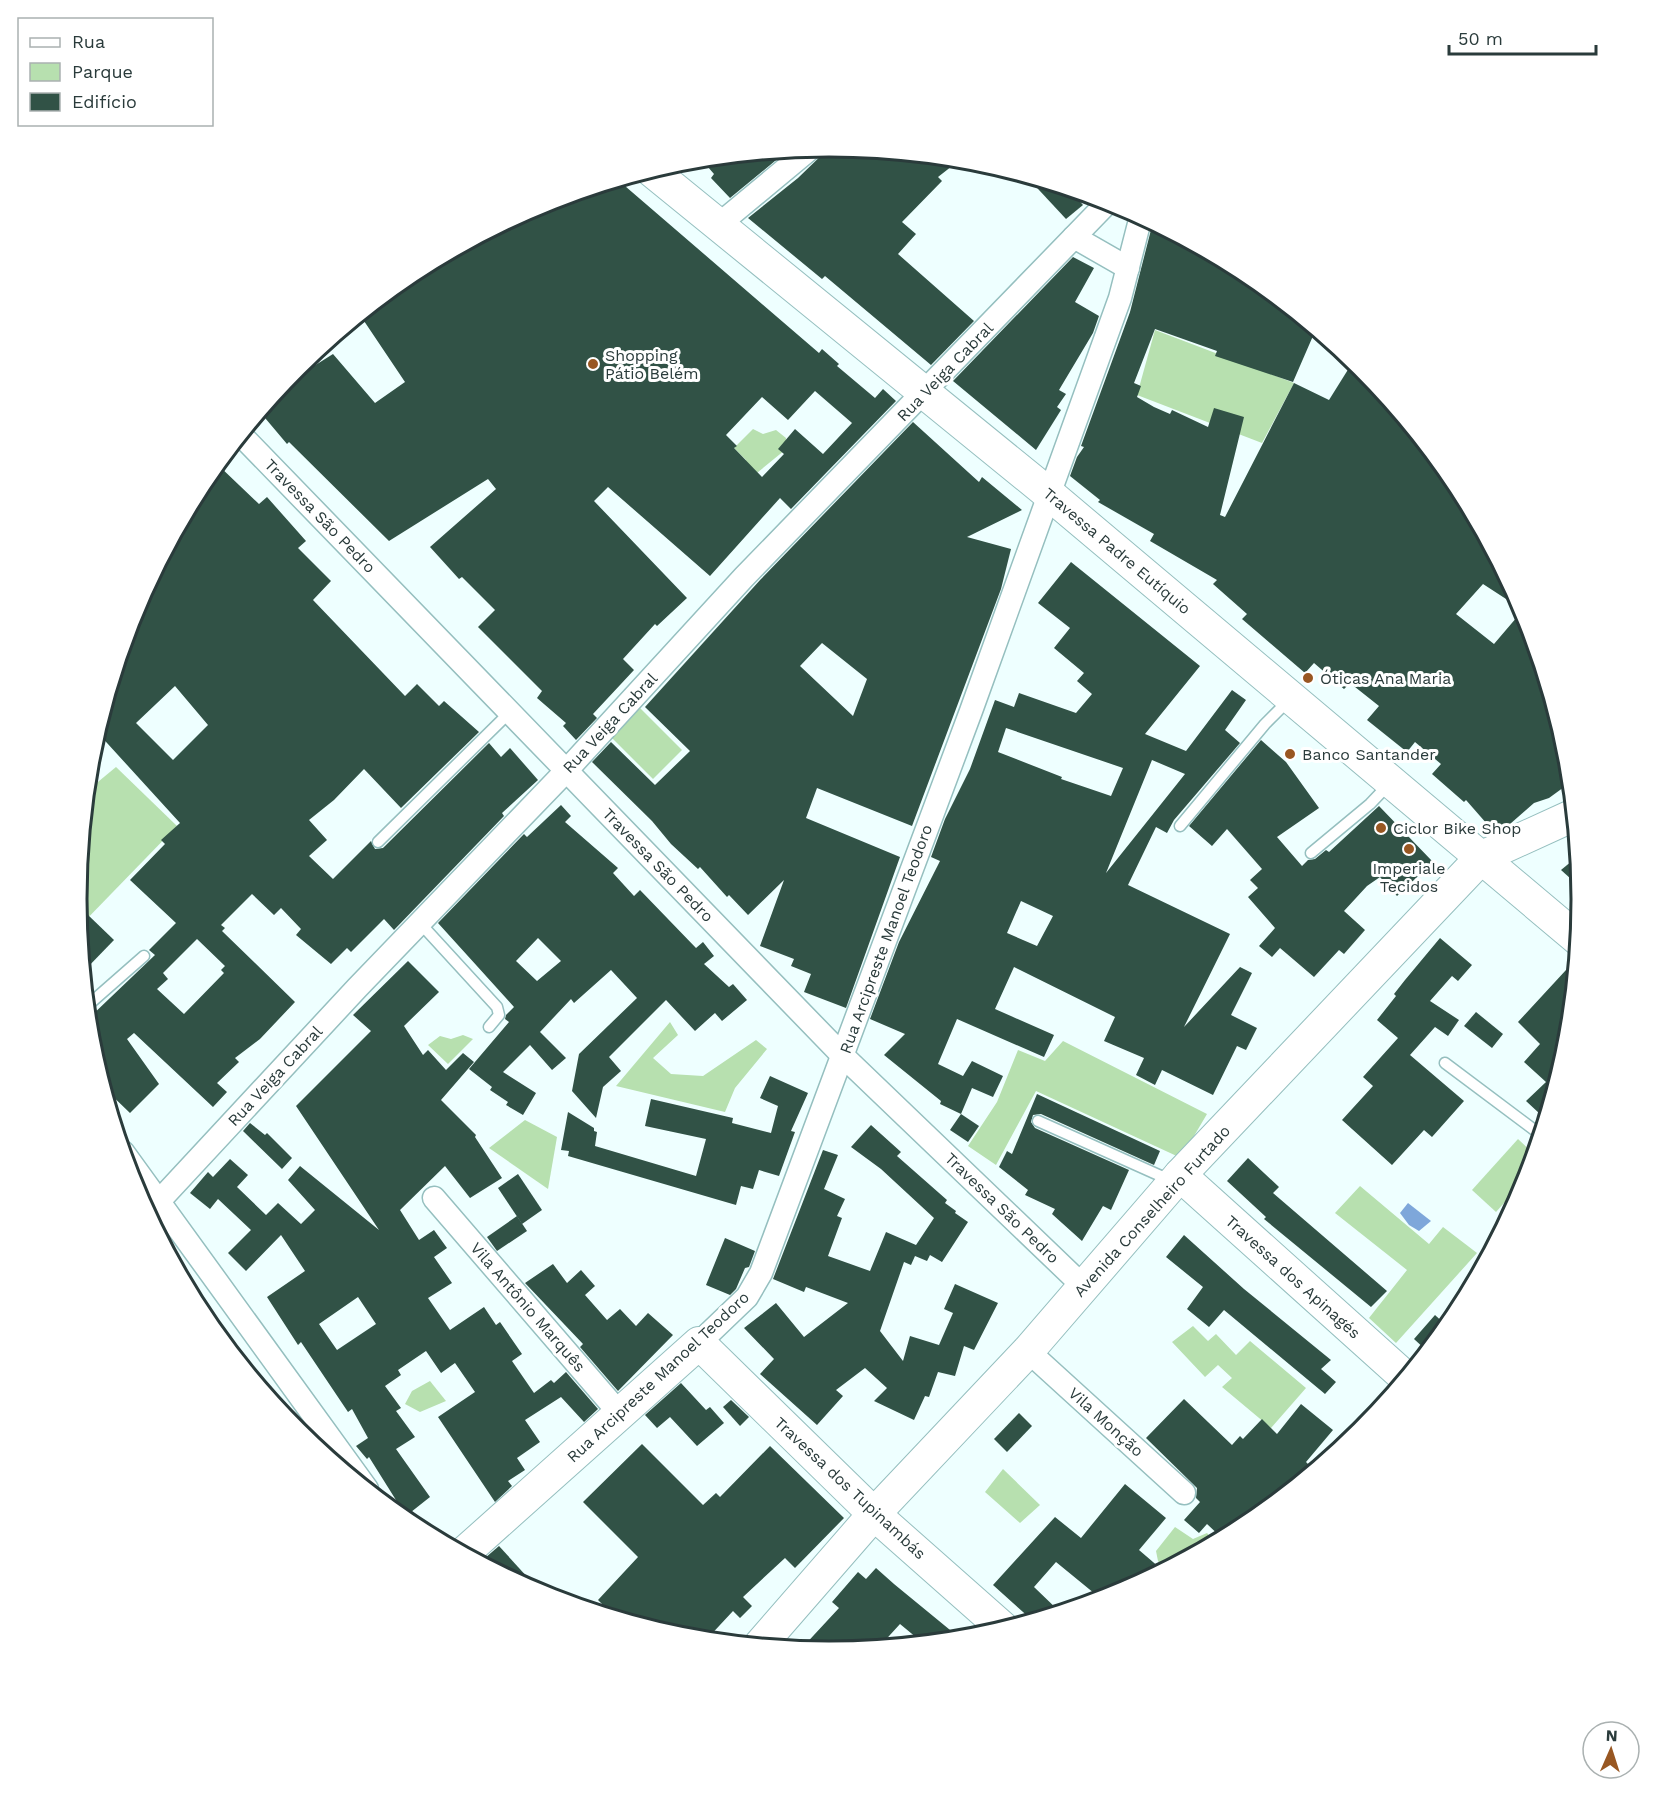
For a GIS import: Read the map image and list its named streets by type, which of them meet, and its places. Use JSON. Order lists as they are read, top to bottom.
{
  "streets": {
    "main road": [
      "Travessa Padre Eutíquio",
      "Rua Arcipreste Manoel Teodoro",
      "Avenida Conselheiro Furtado",
      "Travessa dos Apinagés",
      "Travessa dos Tupinambás"
    ],
    "street": [
      "Rua Veiga Cabral",
      "Travessa São Pedro",
      "Vila Antônio Marquês",
      "Vila Monção"
    ]
  },
  "crossings": [
    ["Rua Veiga Cabral", "Travessa São Pedro"],
    ["Rua Veiga Cabral", "Travessa Padre Eutíquio"],
    ["Travessa São Pedro", "Rua Arcipreste Manoel Teodoro"],
    ["Travessa São Pedro", "Avenida Conselheiro Furtado"],
    ["Travessa Padre Eutíquio", "Rua Arcipreste Manoel Teodoro"],
    ["Travessa Padre Eutíquio", "Avenida Conselheiro Furtado"],
    ["Rua Arcipreste Manoel Teodoro", "Vila Antônio Marquês"],
    ["Rua Arcipreste Manoel Teodoro", "Travessa dos Tupinambás"],
    ["Avenida Conselheiro Furtado", "Travessa dos Apinagés"],
    ["Avenida Conselheiro Furtado", "Vila Monção"],
    ["Avenida Conselheiro Furtado", "Travessa dos Tupinambás"]
  ],
  "places": [
    "Shopping Pátio Belém",
    "Óticas Ana Maria",
    "Banco Santander",
    "Ciclor Bike Shop",
    "Imperiale Tecidos"
  ],
  "legend": ["Rua", "Parque", "Edifício"],
  "scale_bar": "50 m",
  "north": "top"
}
